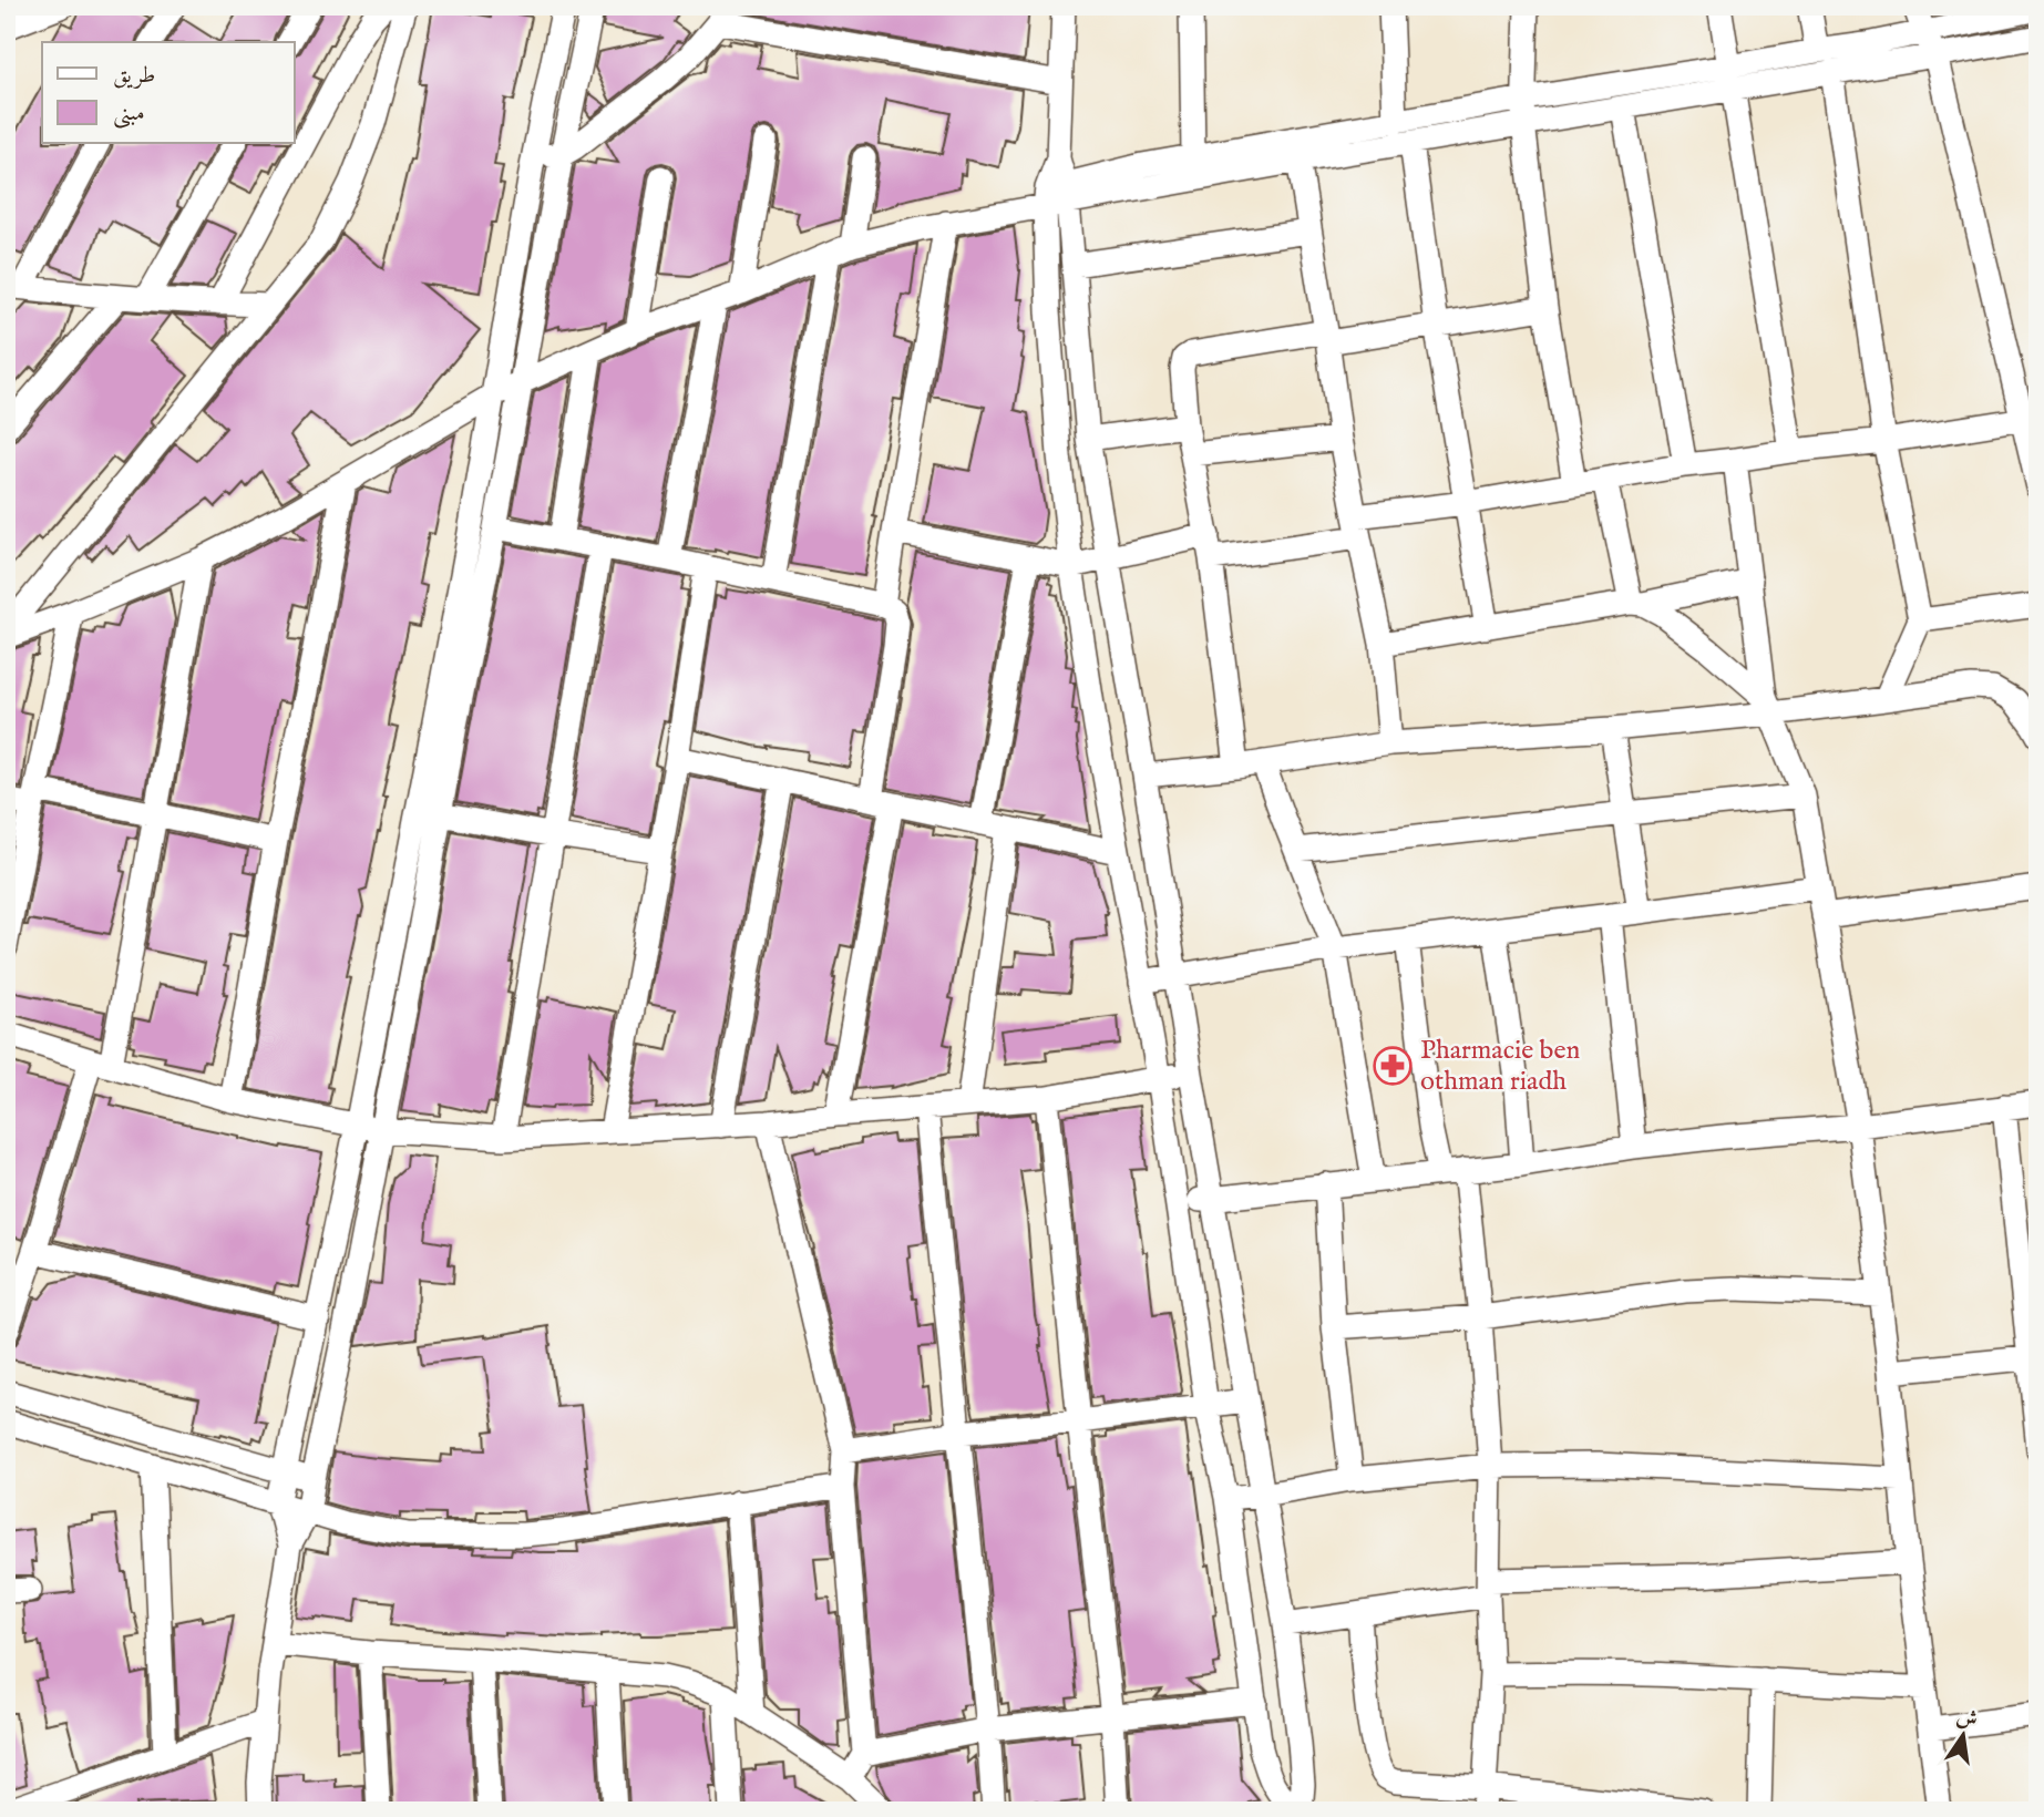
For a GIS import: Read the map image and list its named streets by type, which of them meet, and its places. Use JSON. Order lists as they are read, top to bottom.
{
  "places": {
    "pharmacy": ["Pharmacie ben othman riadh"]
  },
  "legend": ["طريق", "مبنى"],
  "north": "top"
}
